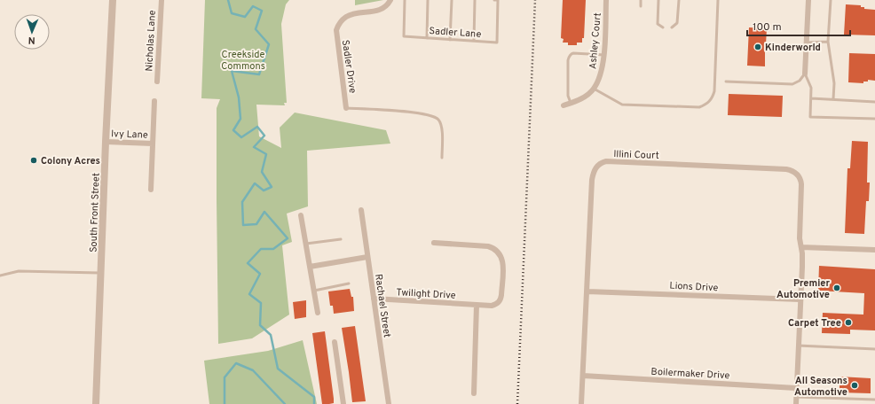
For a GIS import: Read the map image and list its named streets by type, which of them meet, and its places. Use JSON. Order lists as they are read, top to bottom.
{
  "streets": {
    "street": [
      "Nicholas Lane",
      "Ashley Court",
      "Sadler Drive",
      "Ivy Lane",
      "Illini Court",
      "South Front Street",
      "Lions Drive",
      "Twilight Drive",
      "Rachael Street",
      "Boilermaker Drive"
    ],
    "lane": ["Sadler Lane"]
  },
  "crossings": [
    ["Ivy Lane", "South Front Street"],
    ["Illini Court", "Lions Drive"],
    ["Illini Court", "Boilermaker Drive"],
    ["Twilight Drive", "Rachael Street"]
  ],
  "parks": ["Creekside Commons"],
  "places": [
    "Kinderworld",
    "Colony Acres",
    "Premier Automotive",
    "Carpet Tree",
    "All Seasons Automotive"
  ],
  "scale_bar": "100 m",
  "north": "bottom"
}
